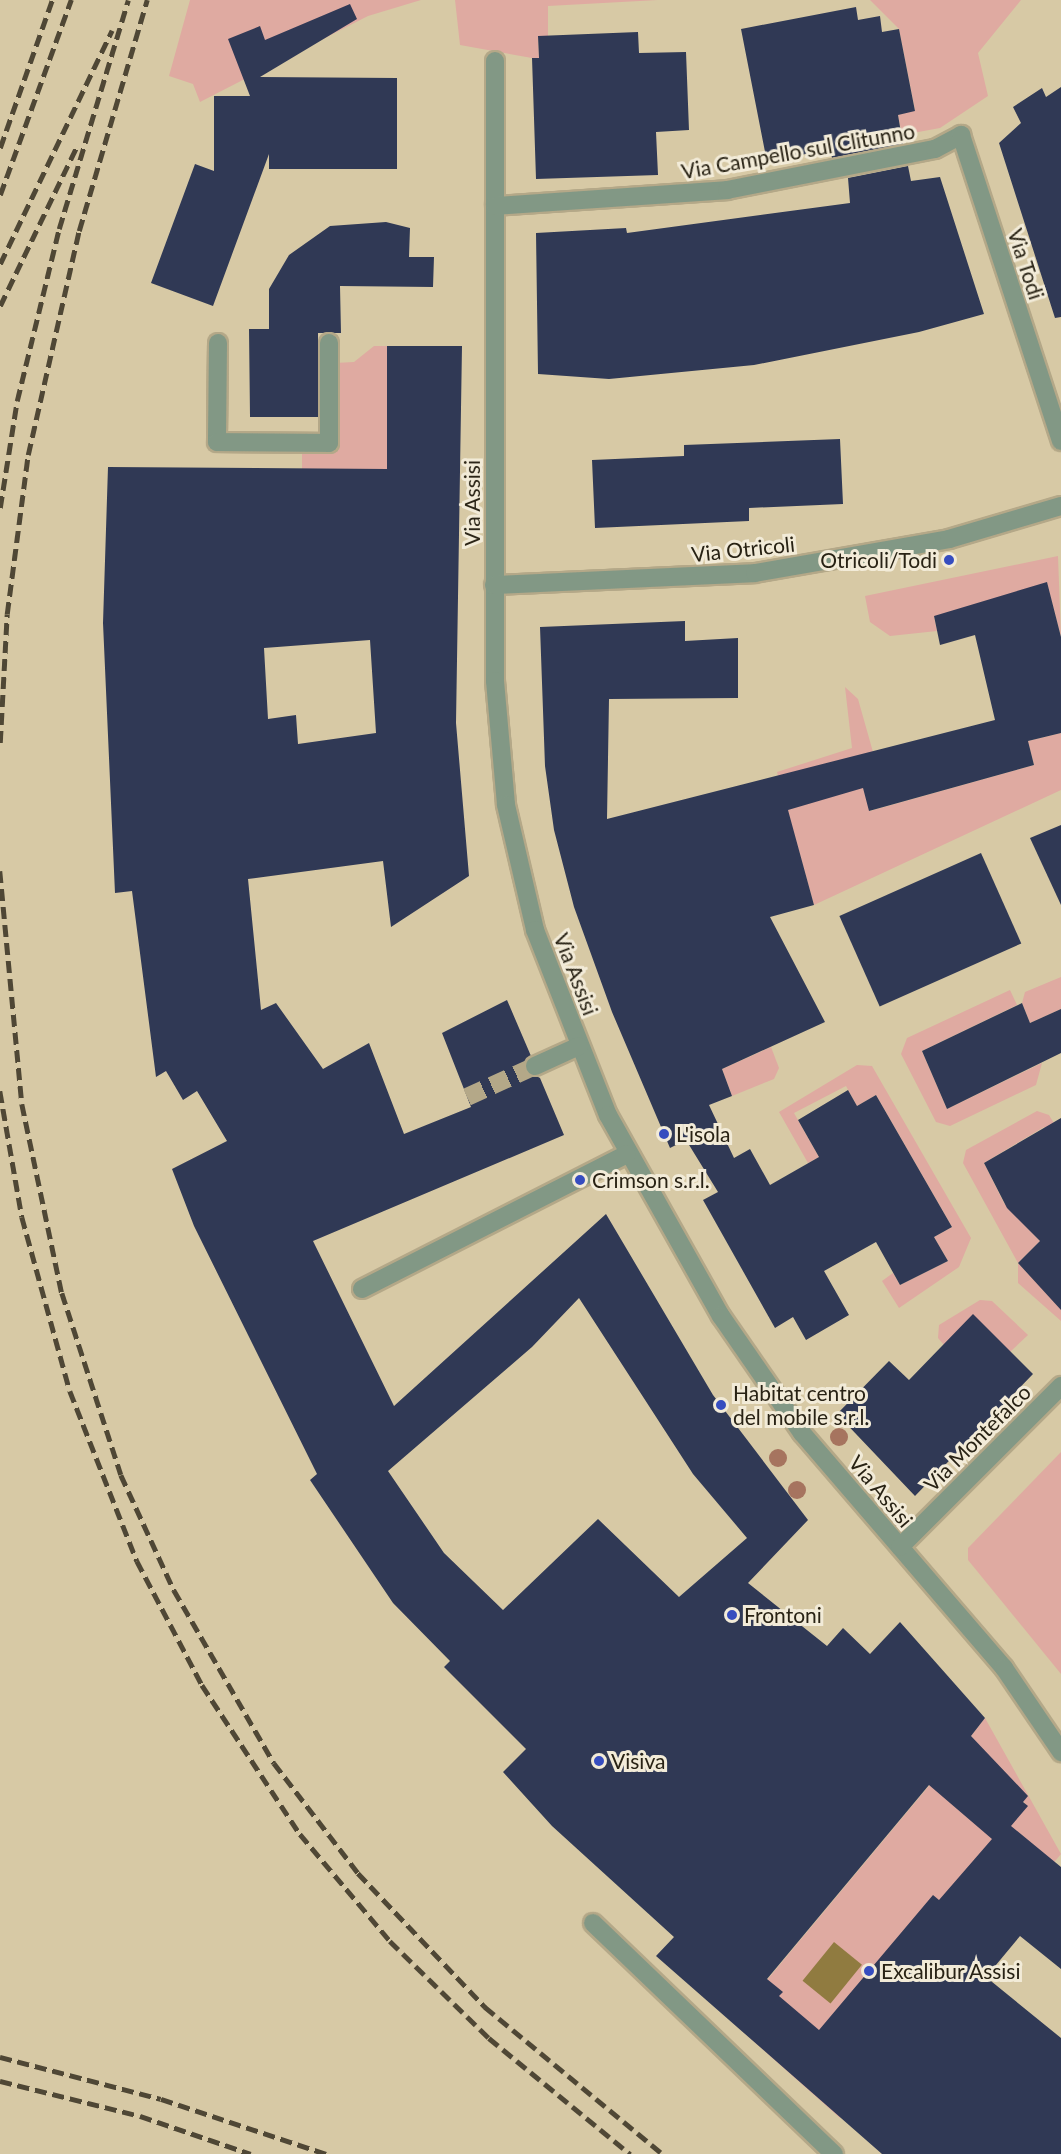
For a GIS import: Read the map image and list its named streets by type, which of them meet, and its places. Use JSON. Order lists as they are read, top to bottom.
{
  "streets": {
    "street": [
      "Via Campello sul Clitunno",
      "Via Todi",
      "Via Assisi",
      "Via Otricoli",
      "Via Montefalco"
    ]
  },
  "crossings": [
    ["Via Campello sul Clitunno", "Via Todi"],
    ["Via Campello sul Clitunno", "Via Assisi"],
    ["Via Assisi", "Via Otricoli"],
    ["Via Assisi", "Via Montefalco"]
  ],
  "places": [
    "Otricoli/Todi",
    "L'isola",
    "Crimson s.r.l.",
    "Habitat centro del mobile s.r.l.",
    "Frontoni",
    "Visiva",
    "Excalibur Assisi"
  ]
}
